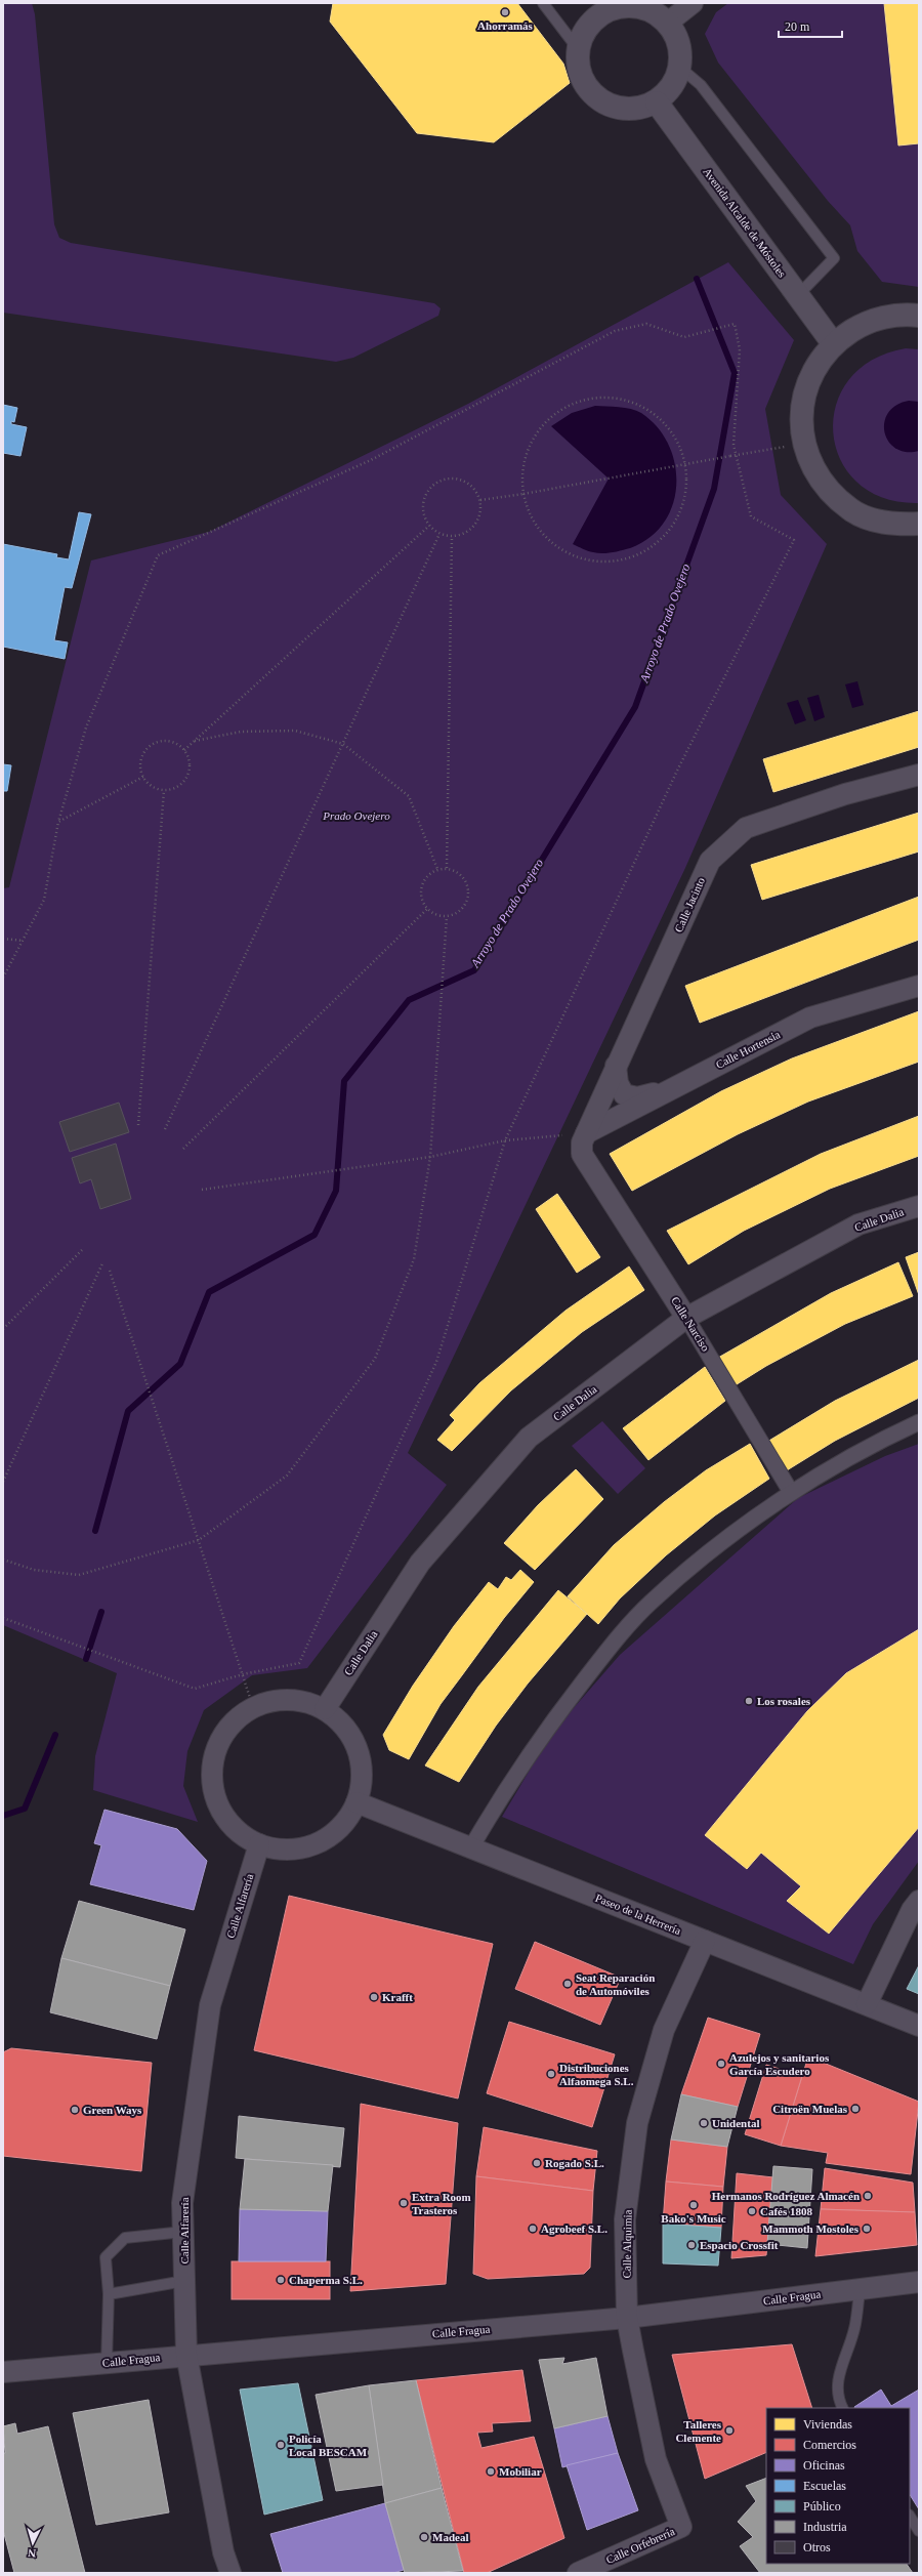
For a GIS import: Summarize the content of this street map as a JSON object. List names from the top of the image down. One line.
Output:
{"streets":{"street":["Avenida Alcalde de Móstoles","Calle Jacinto","Calle Hortensia","Calle Dalia","Calle Narciso","Calle Alfarería","Paseo de la Herrería","Calle Alquimia","Calle Fragua","Calle Orfebrería"]},"crossings":[["Calle Jacinto","Calle Hortensia"],["Calle Jacinto","Calle Narciso"],["Calle Dalia","Calle Narciso"],["Calle Alfarería","Calle Fragua"],["Paseo de la Herrería","Calle Alquimia"],["Calle Alquimia","Calle Fragua"],["Calle Alquimia","Calle Orfebrería"]],"water":["Arroyo de Prado Ovejero"],"parks":["Prado Ovejero"],"places":["Ahorramás","Los rosales","Seat Reparación de Automóviles","Krafft","Azulejos y sanitarios García Escudero","Distribuciones Alfaomega S.L.","Citroën Muelas","Green Ways","Unidental","Rogado S.L.","Hermanos Rodríguez Almacén","Extra Room Trasteros","Bako's Music","Cafés 1808","Agrobeef S.L.","Mammoth Mostoles","Espacio Crossfit","Chaperma S.L.","Talleres Clemente","Policía Local BESCAM","Mobiliar","Madeal"],"legend":["Viviendas","Comercios","Oficinas","Escuelas","Público","Industria","Otros"],"scale_bar":"20 m","north":"bottom"}
